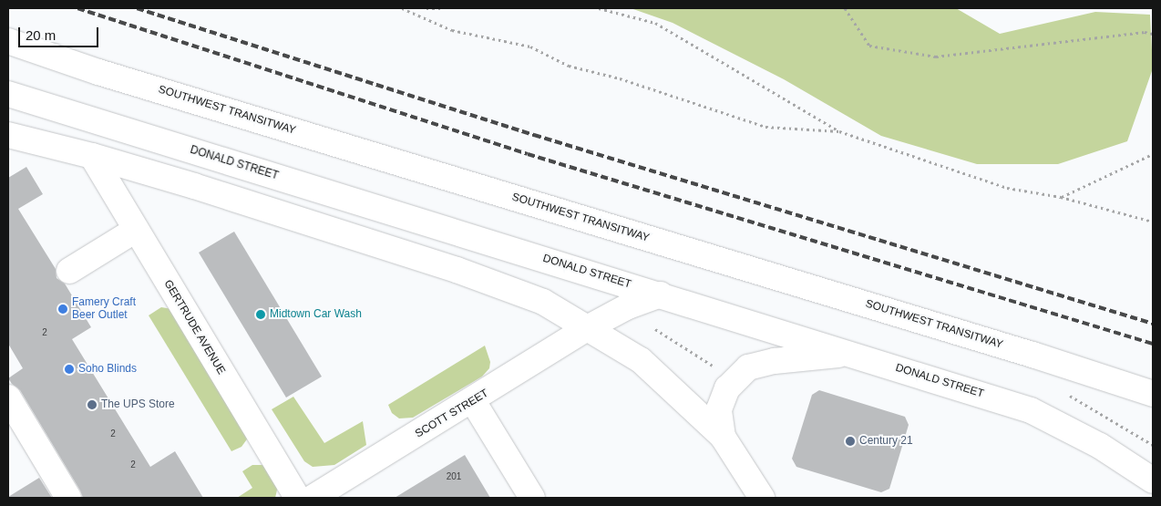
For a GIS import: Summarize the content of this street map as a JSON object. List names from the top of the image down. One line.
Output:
{"streets":{"main road":["SOUTHWEST TRANSITWAY","DONALD STREET","GERTRUDE AVENUE","SCOTT STREET"]},"crossings":[["DONALD STREET","SCOTT STREET"]],"places":["Famery Craft Beer Outlet","Midtown Car Wash","Soho Blinds","The UPS Store","Century 21"],"house_numbers":["2","2","2","201"],"scale_bar":"20 m"}
